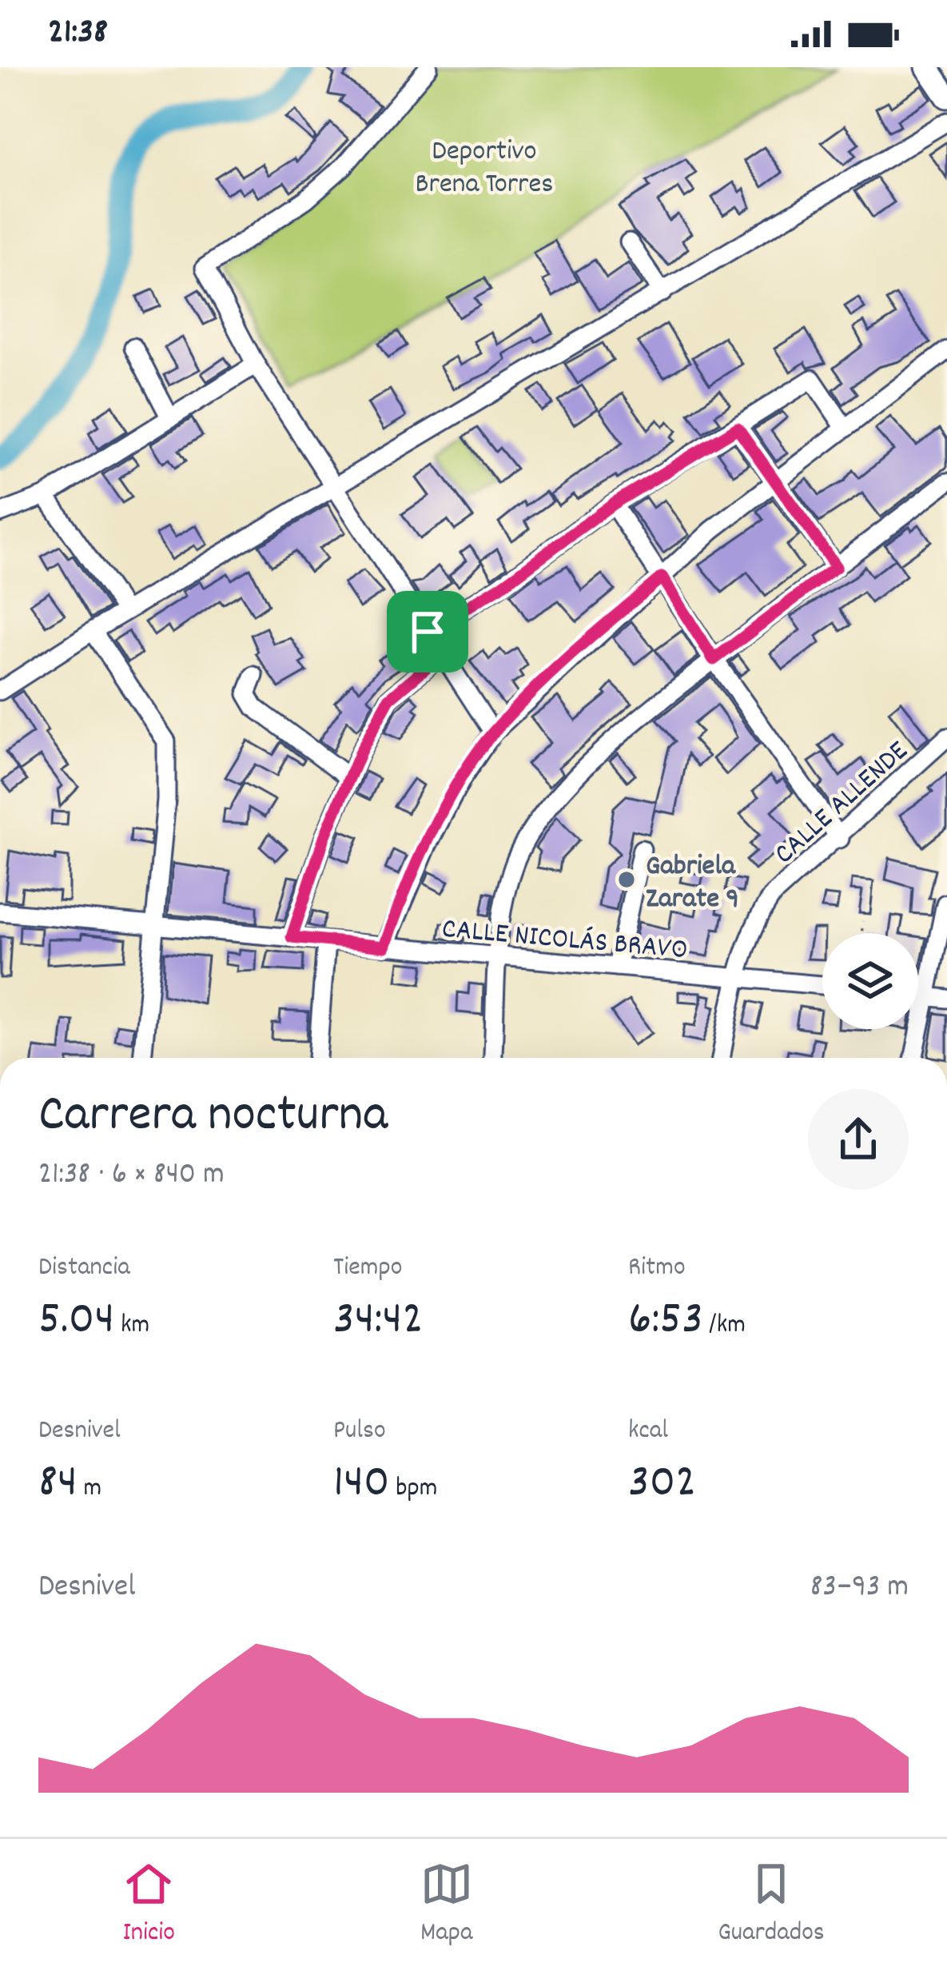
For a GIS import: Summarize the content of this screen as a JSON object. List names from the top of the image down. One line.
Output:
{"streets":{"street":["CALLE ALLENDE","CALLE NICOLÁS BRAVO"]},"crossings":[["CALLE ALLENDE","CALLE NICOLÁS BRAVO"]],"parks":["Deportivo Brena Torres"],"places":["Gabriela Zarate 9"],"page":{"status":"21:38","heading":["Carrera nocturna","21:38 · 6 × 840 m"],"stats":[["Distancia","5.04 km"],["Tiempo","34:42"],["Ritmo","6:53 /km"],["Desnivel","84 m"],["Pulso","140 bpm"],["kcal","302"]],"chart":["Desnivel","83–93 m"],"tabs":["Inicio","Mapa","Guardados"]}}
